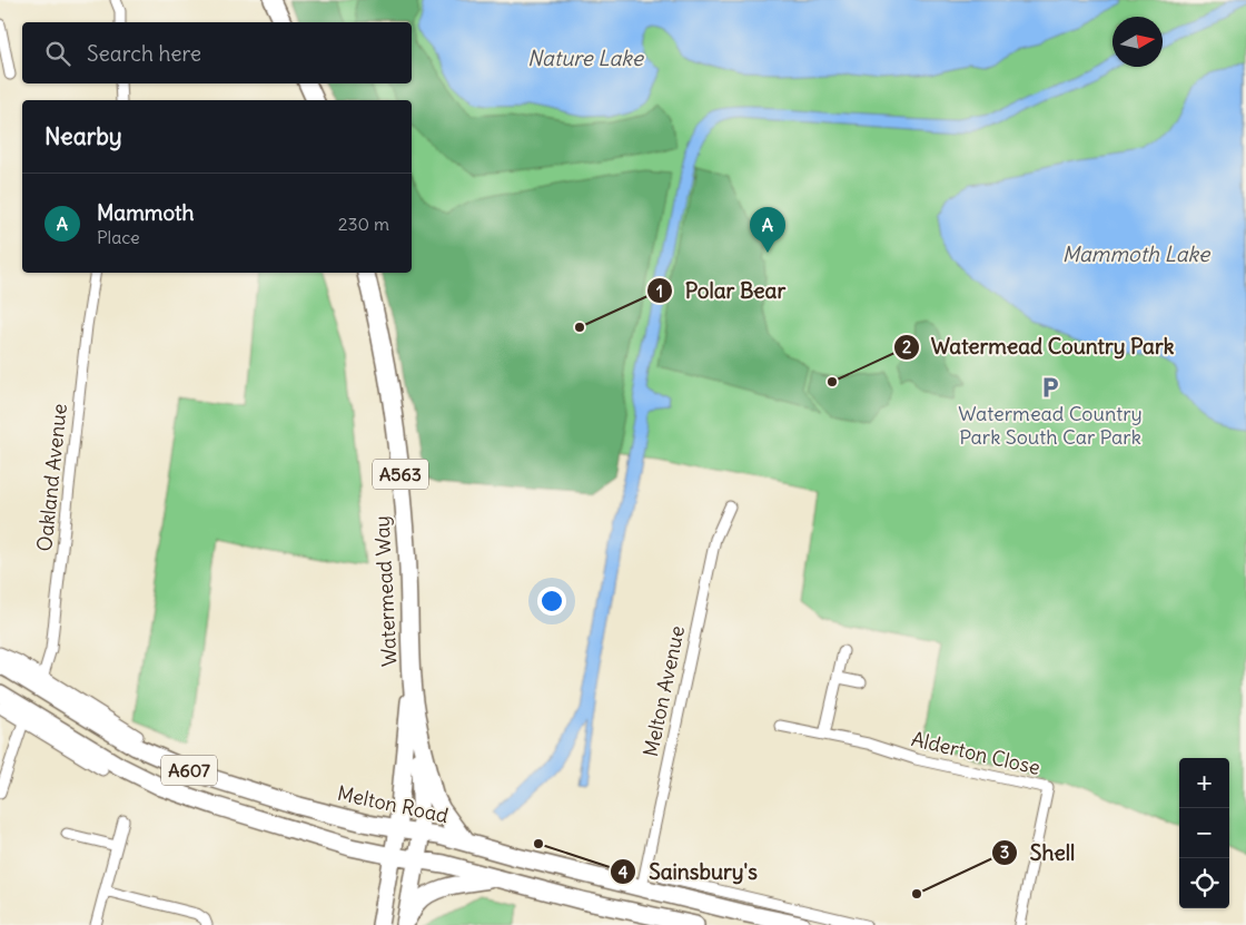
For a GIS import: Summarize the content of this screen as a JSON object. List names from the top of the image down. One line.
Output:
{"streets":{"main road":["A563","Watermead Way","A607","Melton Road"],"street":["Oakland Avenue","Melton Avenue","Alderton Close"]},"crossings":[["Oakland Avenue","Melton Road"],["Watermead Way","A607"],["Watermead Way","Melton Road"],["Melton Avenue","Melton Road"]],"water":["Nature Lake","Mammoth Lake"],"places":{"other":["Polar Bear","Watermead Country Park","Sainsbury's","Shell"],"parking":["Watermead Country Park South Car Park"]},"north":"right","page":{"search":"Search here","heading":"Nearby","list":[{"mark":"A","name":"Mammoth","note":"Place","value":"230 m"}],"pins":"A","map_buttons":["+","−"]}}
